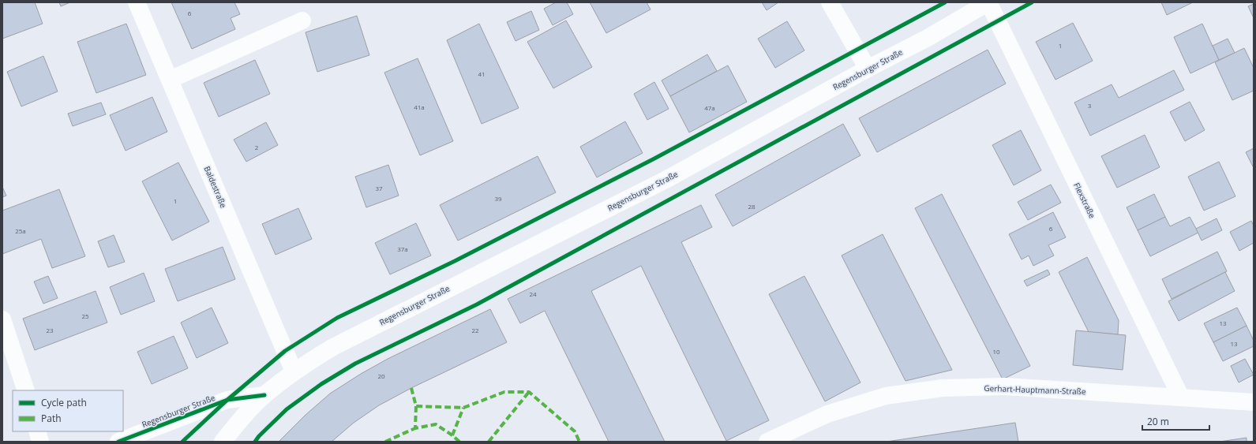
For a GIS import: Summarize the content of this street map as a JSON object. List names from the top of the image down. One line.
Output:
{"streets":{"street":["Regensburger Straße","Baldestraße","Flexstraße","Gerhart-Hauptmann-Straße"]},"crossings":[["Regensburger Straße","Baldestraße"],["Regensburger Straße","Flexstraße"],["Flexstraße","Gerhart-Hauptmann-Straße"]],"house_numbers":["6","1","41","3","41a","47a","2","37","39","1","28","6","25a","37a","24","25","13","23","22","13","10","20"],"legend":["Cycle path","Path"],"scale_bar":"20 m"}
